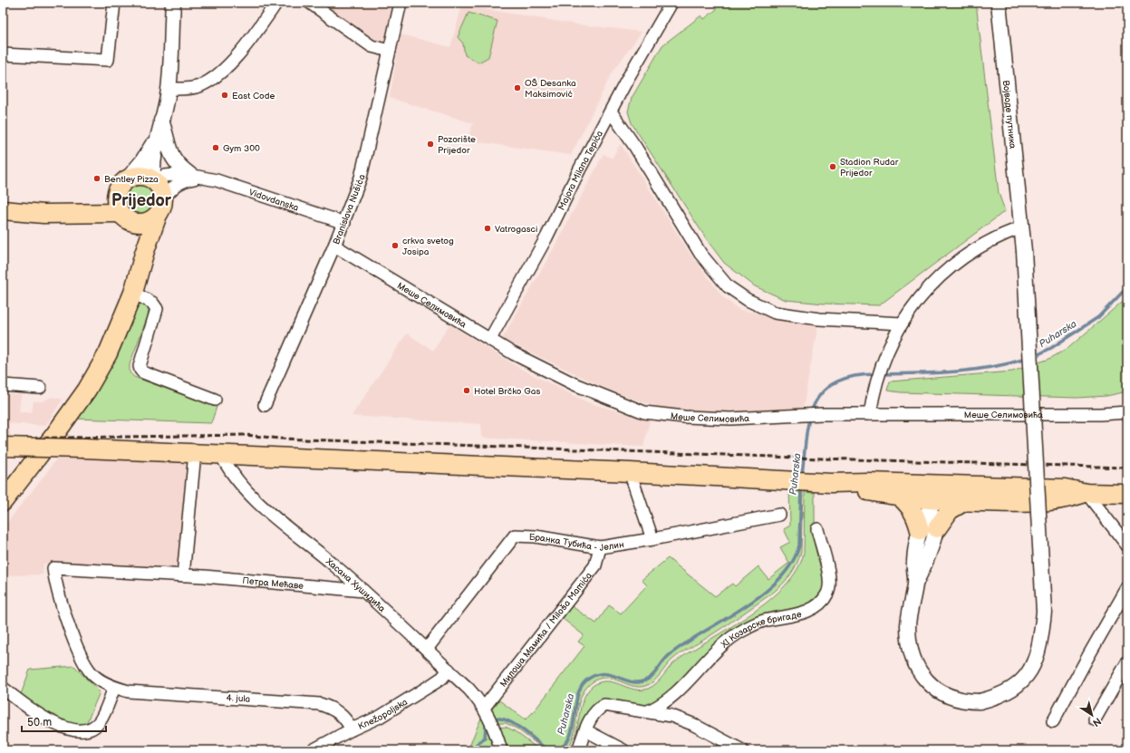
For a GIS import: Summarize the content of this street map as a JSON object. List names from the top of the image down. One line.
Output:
{"streets":{"street":["Војводе путника","Majora Milana Tepića","Vidovdanska","Branislava Nušića","Меше Селимовића","Бранка Тубића - Јелин","Петра Мећаве","Хасана Хушидића","Милоша Мамића / Miloša Mamića","XI Козарске бригаде","4. jula","Knežopoljska"]},"crossings":[["Majora Milana Tepića","Меше Селимовића"],["Vidovdanska","Branislava Nušića"],["Branislava Nušića","Меше Селимовића"],["Бранка Тубића - Јелин","Хасана Хушидића"],["Бранка Тубића - Јелин","Милоша Мамића / Miloša Mamića"],["Петра Мећаве","Хасана Хушидића"],["Петра Мећаве","4. jula"],["Хасана Хушидића","Милоша Мамића / Miloša Mamića"],["Хасана Хушидића","Knežopoljska"],["4. jula","Knežopoljska"]],"districts":["Prijedor"],"water":["Puharska"],"places":["OŠ Desanka Maksimović","East Code","Pozorište Prijedor","Gym 300","Stadion Rudar Prijedor","Bentley Pizza","Vatrogasci","crkva svetog Josipa","Hotel Brčko Gas"],"scale_bar":"50 m","north":"bottom right"}
